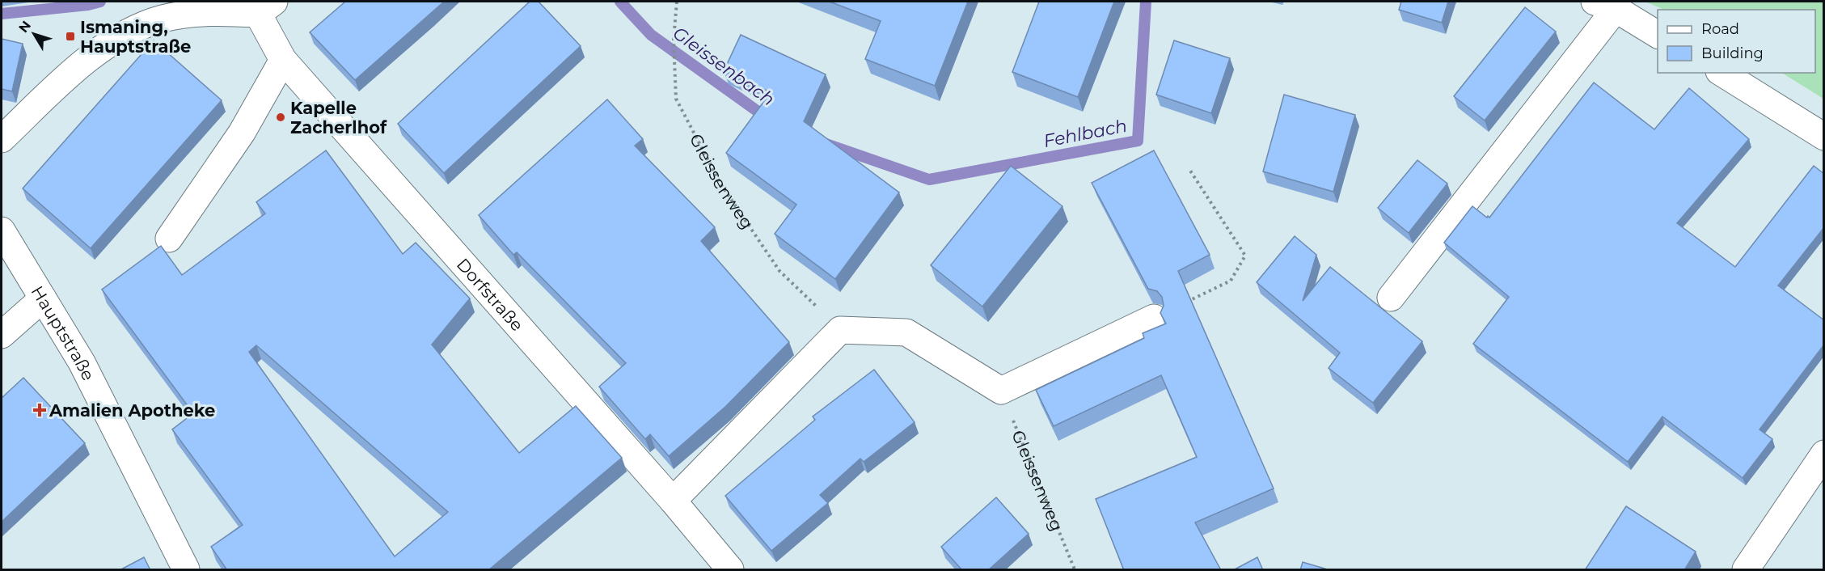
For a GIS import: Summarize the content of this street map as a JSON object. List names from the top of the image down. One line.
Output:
{"streets":{"street":["Dorfstraße","Hauptstraße"],"path":["Gleissenweg"]},"water":["Gleissenbach","Fehlbach"],"places":{"transit":["Ismaning, Hauptstraße"],"other":["Kapelle Zacherlhof"],"health":["Amalien Apotheke"]},"legend":["Road","Building"],"north":"top left"}
